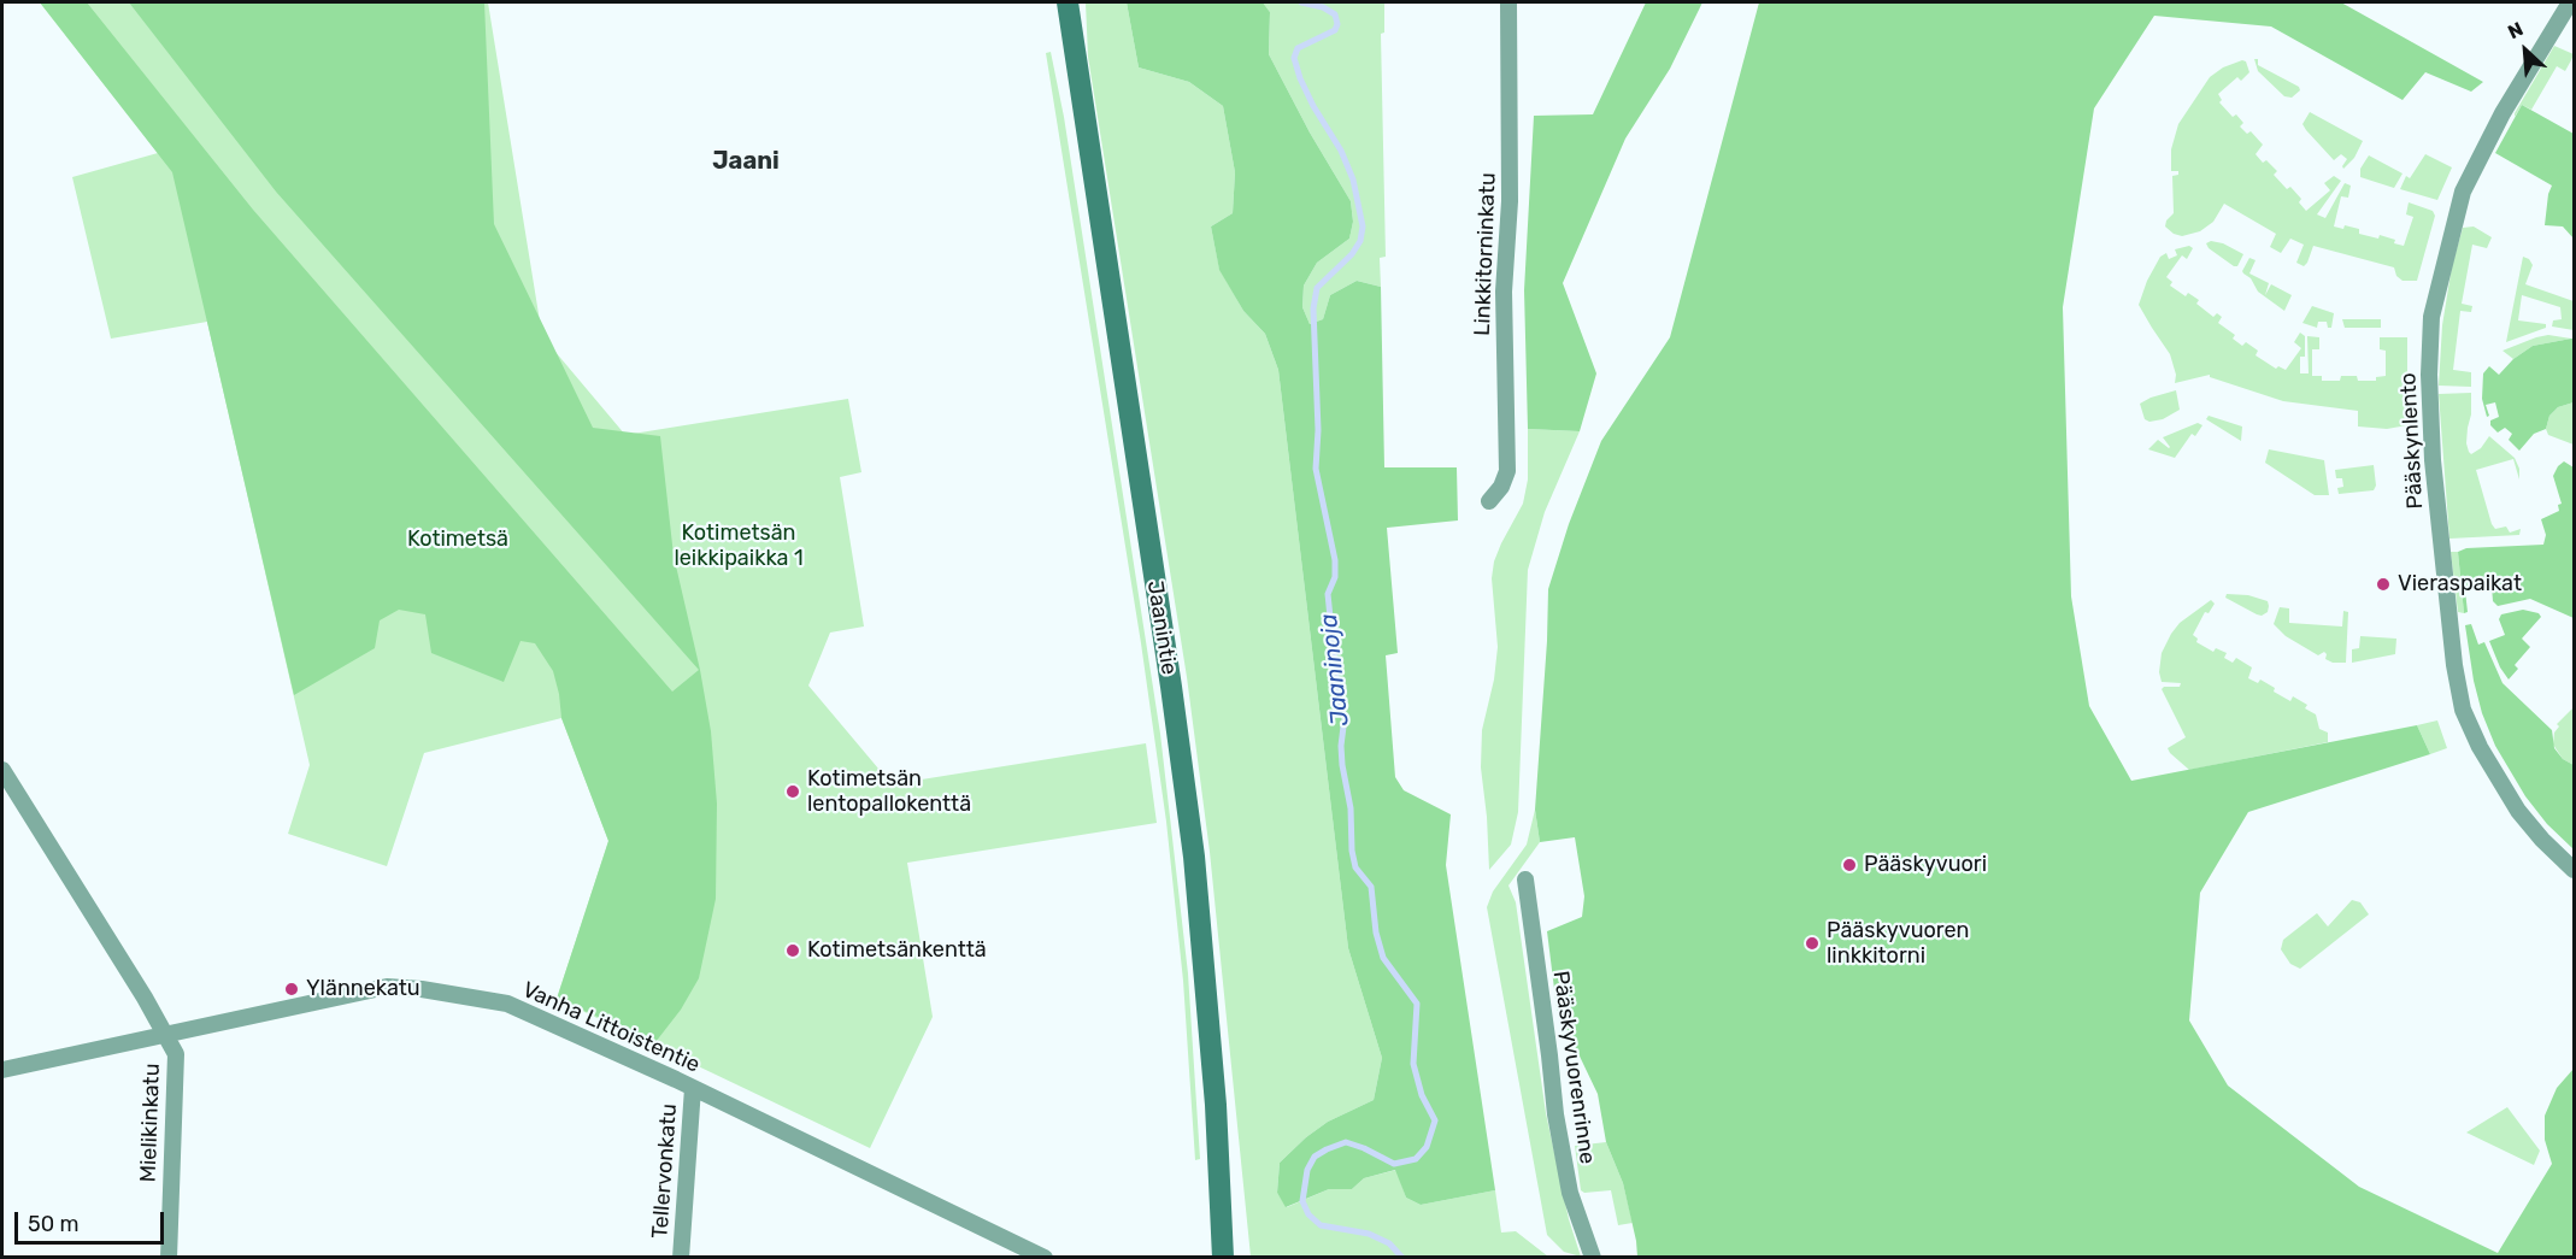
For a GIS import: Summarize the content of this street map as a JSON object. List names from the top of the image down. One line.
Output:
{"streets":{"main road":["Jaanintie"],"street":["Linkkitorninkatu","Pääskynlento","Vanha Littoistentie","Pääskyvuorenrinne","Mielikinkatu","Tellervonkatu"]},"crossings":[["Vanha Littoistentie","Mielikinkatu"],["Vanha Littoistentie","Tellervonkatu"]],"districts":["Jaani"],"water":["Jaaninoja"],"parks":["Kotimetsän leikkipaikka 1","Kotimetsä"],"places":["Vieraspaikat","Kotimetsän lentopallokenttä","Pääskyvuori","Pääskyvuoren linkkitorni","Kotimetsänkenttä","Ylännekatu"],"scale_bar":"50 m","north":"top left"}
